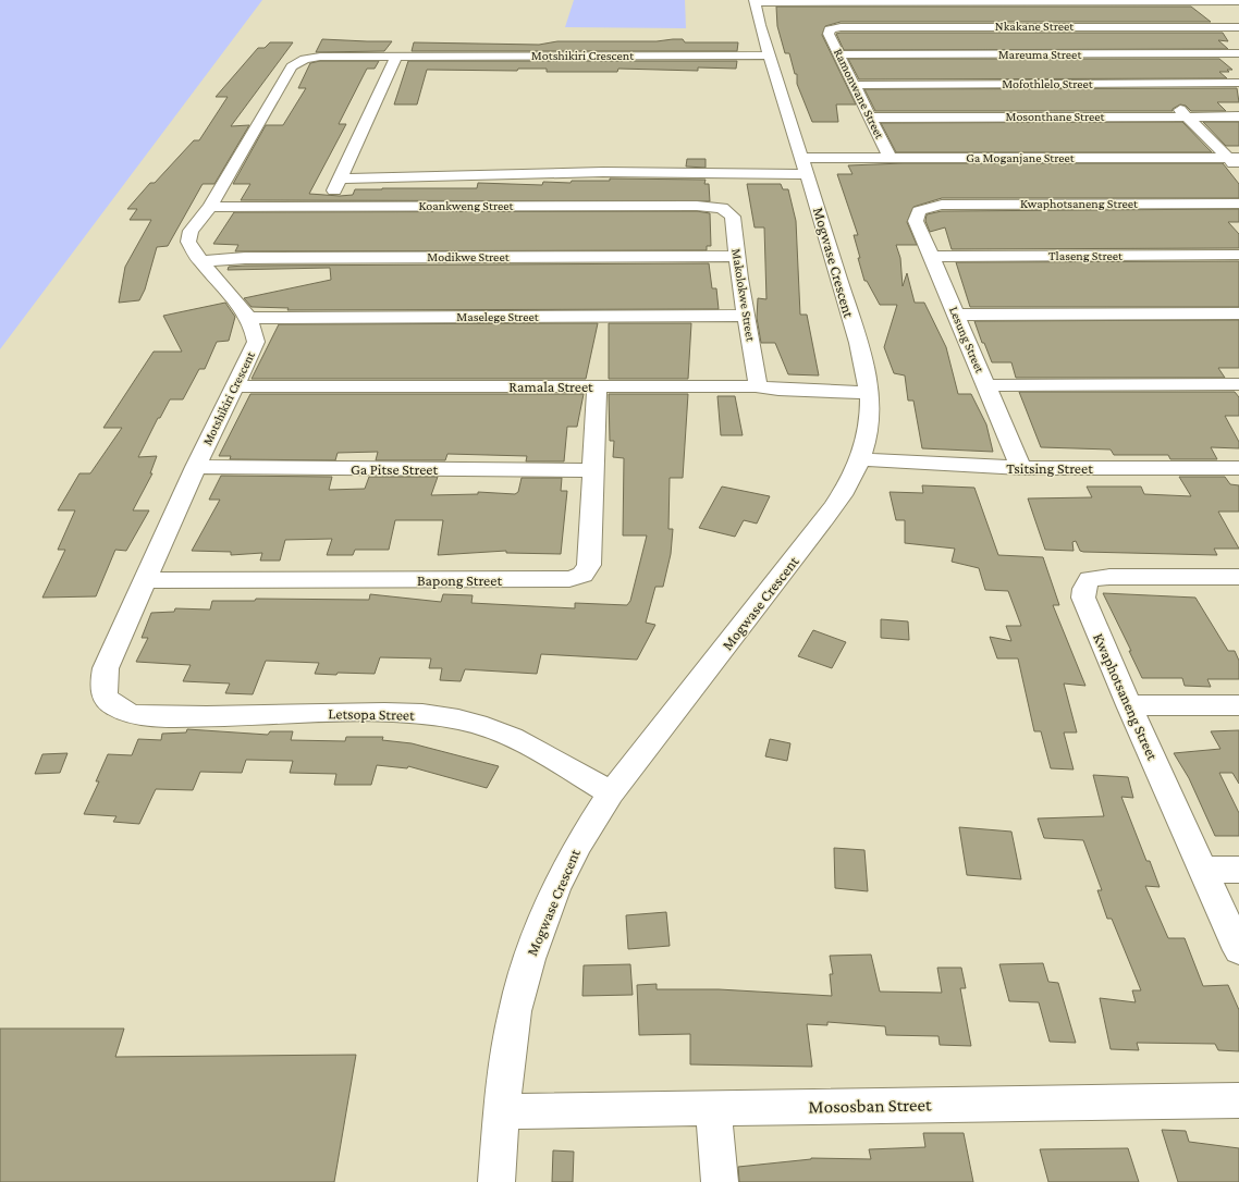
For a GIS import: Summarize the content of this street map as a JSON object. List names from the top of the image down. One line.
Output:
{"streets":{"street":["Nkakane Street","Mareuma Street","Motshikiri Crescent","Mofothlelo Street","Ramonwane Street","Mosonthane Street","Ga Moganjane Street","Kwaphotsaneng Street","Koankweng Street","Tlaseng Street","Modikwe Street","Mogwase Crescent","Makolokwe Street","Maselege Street","Lesung Street","Ramala Street","Tsitsing Street","Ga Pitse Street","Bapong Street","Letsopa Street","Mososban Street"]},"crossings":[["Nkakane Street","Ramonwane Street"],["Mareuma Street","Ramonwane Street"],["Motshikiri Crescent","Koankweng Street"],["Motshikiri Crescent","Modikwe Street"],["Motshikiri Crescent","Mogwase Crescent"],["Motshikiri Crescent","Maselege Street"],["Motshikiri Crescent","Ramala Street"],["Motshikiri Crescent","Ga Pitse Street"],["Motshikiri Crescent","Bapong Street"],["Motshikiri Crescent","Letsopa Street"],["Mofothlelo Street","Ramonwane Street"],["Ramonwane Street","Mosonthane Street"],["Ramonwane Street","Ga Moganjane Street"],["Ga Moganjane Street","Mogwase Crescent"],["Kwaphotsaneng Street","Lesung Street"],["Koankweng Street","Makolokwe Street"],["Tlaseng Street","Lesung Street"],["Modikwe Street","Makolokwe Street"],["Mogwase Crescent","Ramala Street"],["Mogwase Crescent","Tsitsing Street"],["Mogwase Crescent","Letsopa Street"],["Mogwase Crescent","Mososban Street"],["Makolokwe Street","Maselege Street"],["Makolokwe Street","Ramala Street"],["Lesung Street","Tsitsing Street"],["Ramala Street","Bapong Street"],["Ga Pitse Street","Bapong Street"]]}
